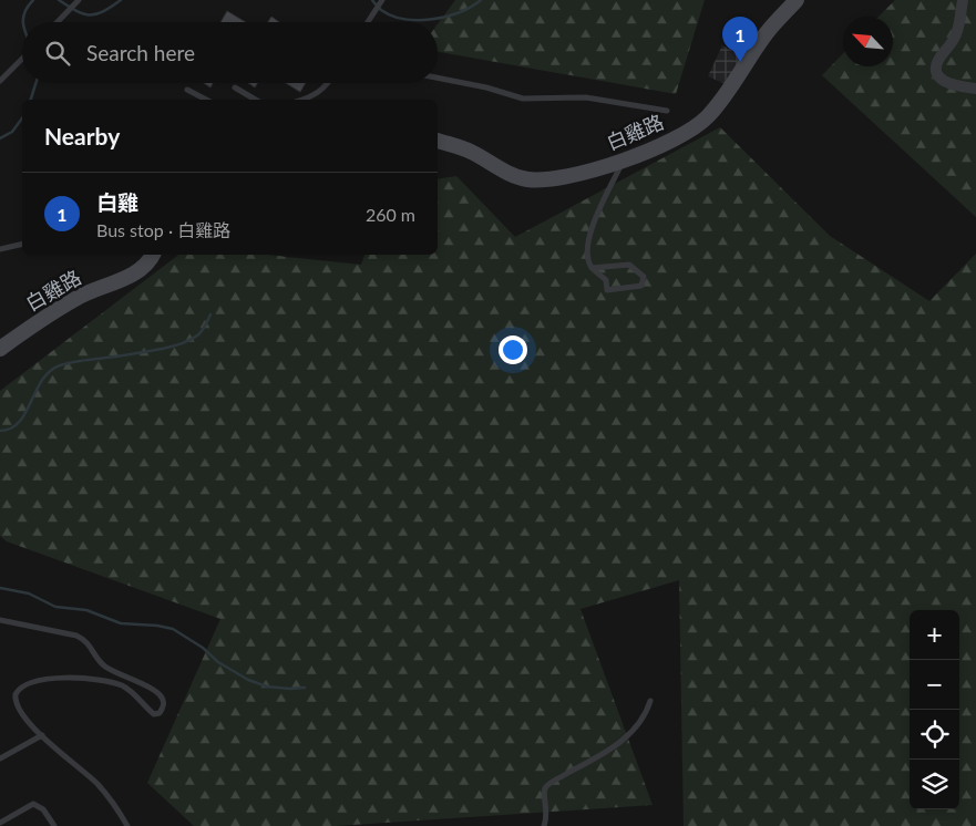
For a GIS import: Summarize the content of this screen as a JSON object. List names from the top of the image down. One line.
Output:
{"streets":{"street":["白雞路"]},"north":"top left","page":{"pins":"1","search":"Search here","heading":"Nearby","list":[{"mark":"1","name":"白雞","note":"Bus stop · 白雞路","value":"260 m"}],"map_buttons":["+","−"]}}
